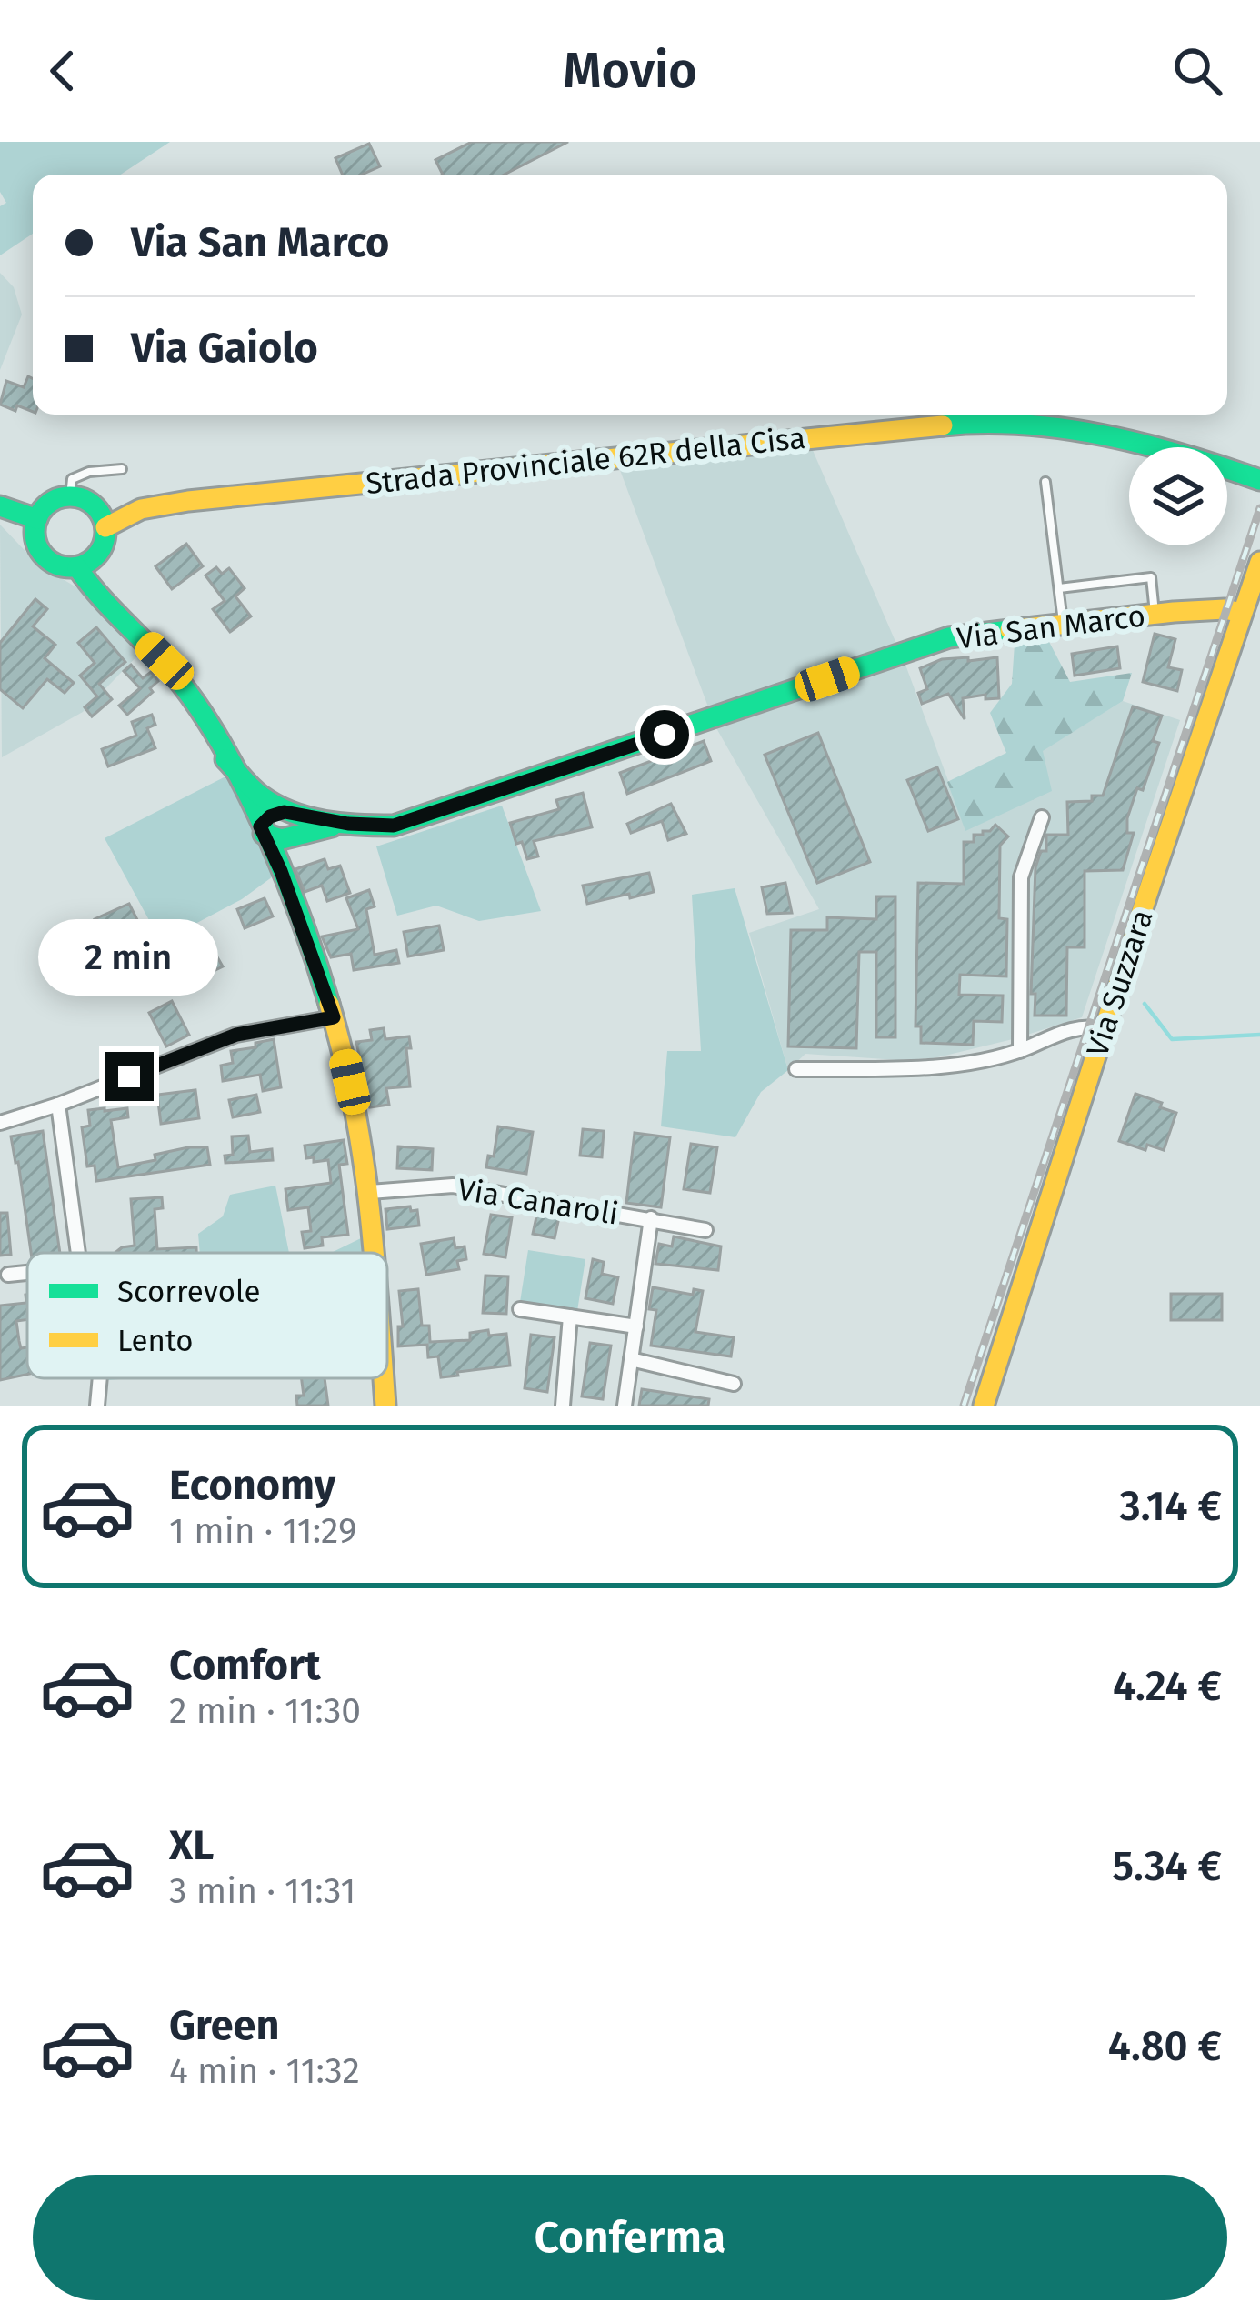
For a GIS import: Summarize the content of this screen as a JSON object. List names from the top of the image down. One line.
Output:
{"streets":{"main road":["Strada Provinciale 62R della Cisa","Via San Marco","Via Suzzara"],"street":["Via Canaroli"]},"crossings":[["Via San Marco","Via Suzzara"]],"legend":["Scorrevole","Lento"],"page":{"header":"Movio","banner":["Via San Marco","Via Gaiolo"],"bubble":"2 min","list":[{"name":"Economy","note":"1 min · 11:29","value":"3.14 €"},{"name":"Comfort","note":"2 min · 11:30","value":"4.24 €"},{"name":"XL","note":"3 min · 11:31","value":"5.34 €"},{"name":"Green","note":"4 min · 11:32","value":"4.80 €"}],"buttons":"Conferma"}}
